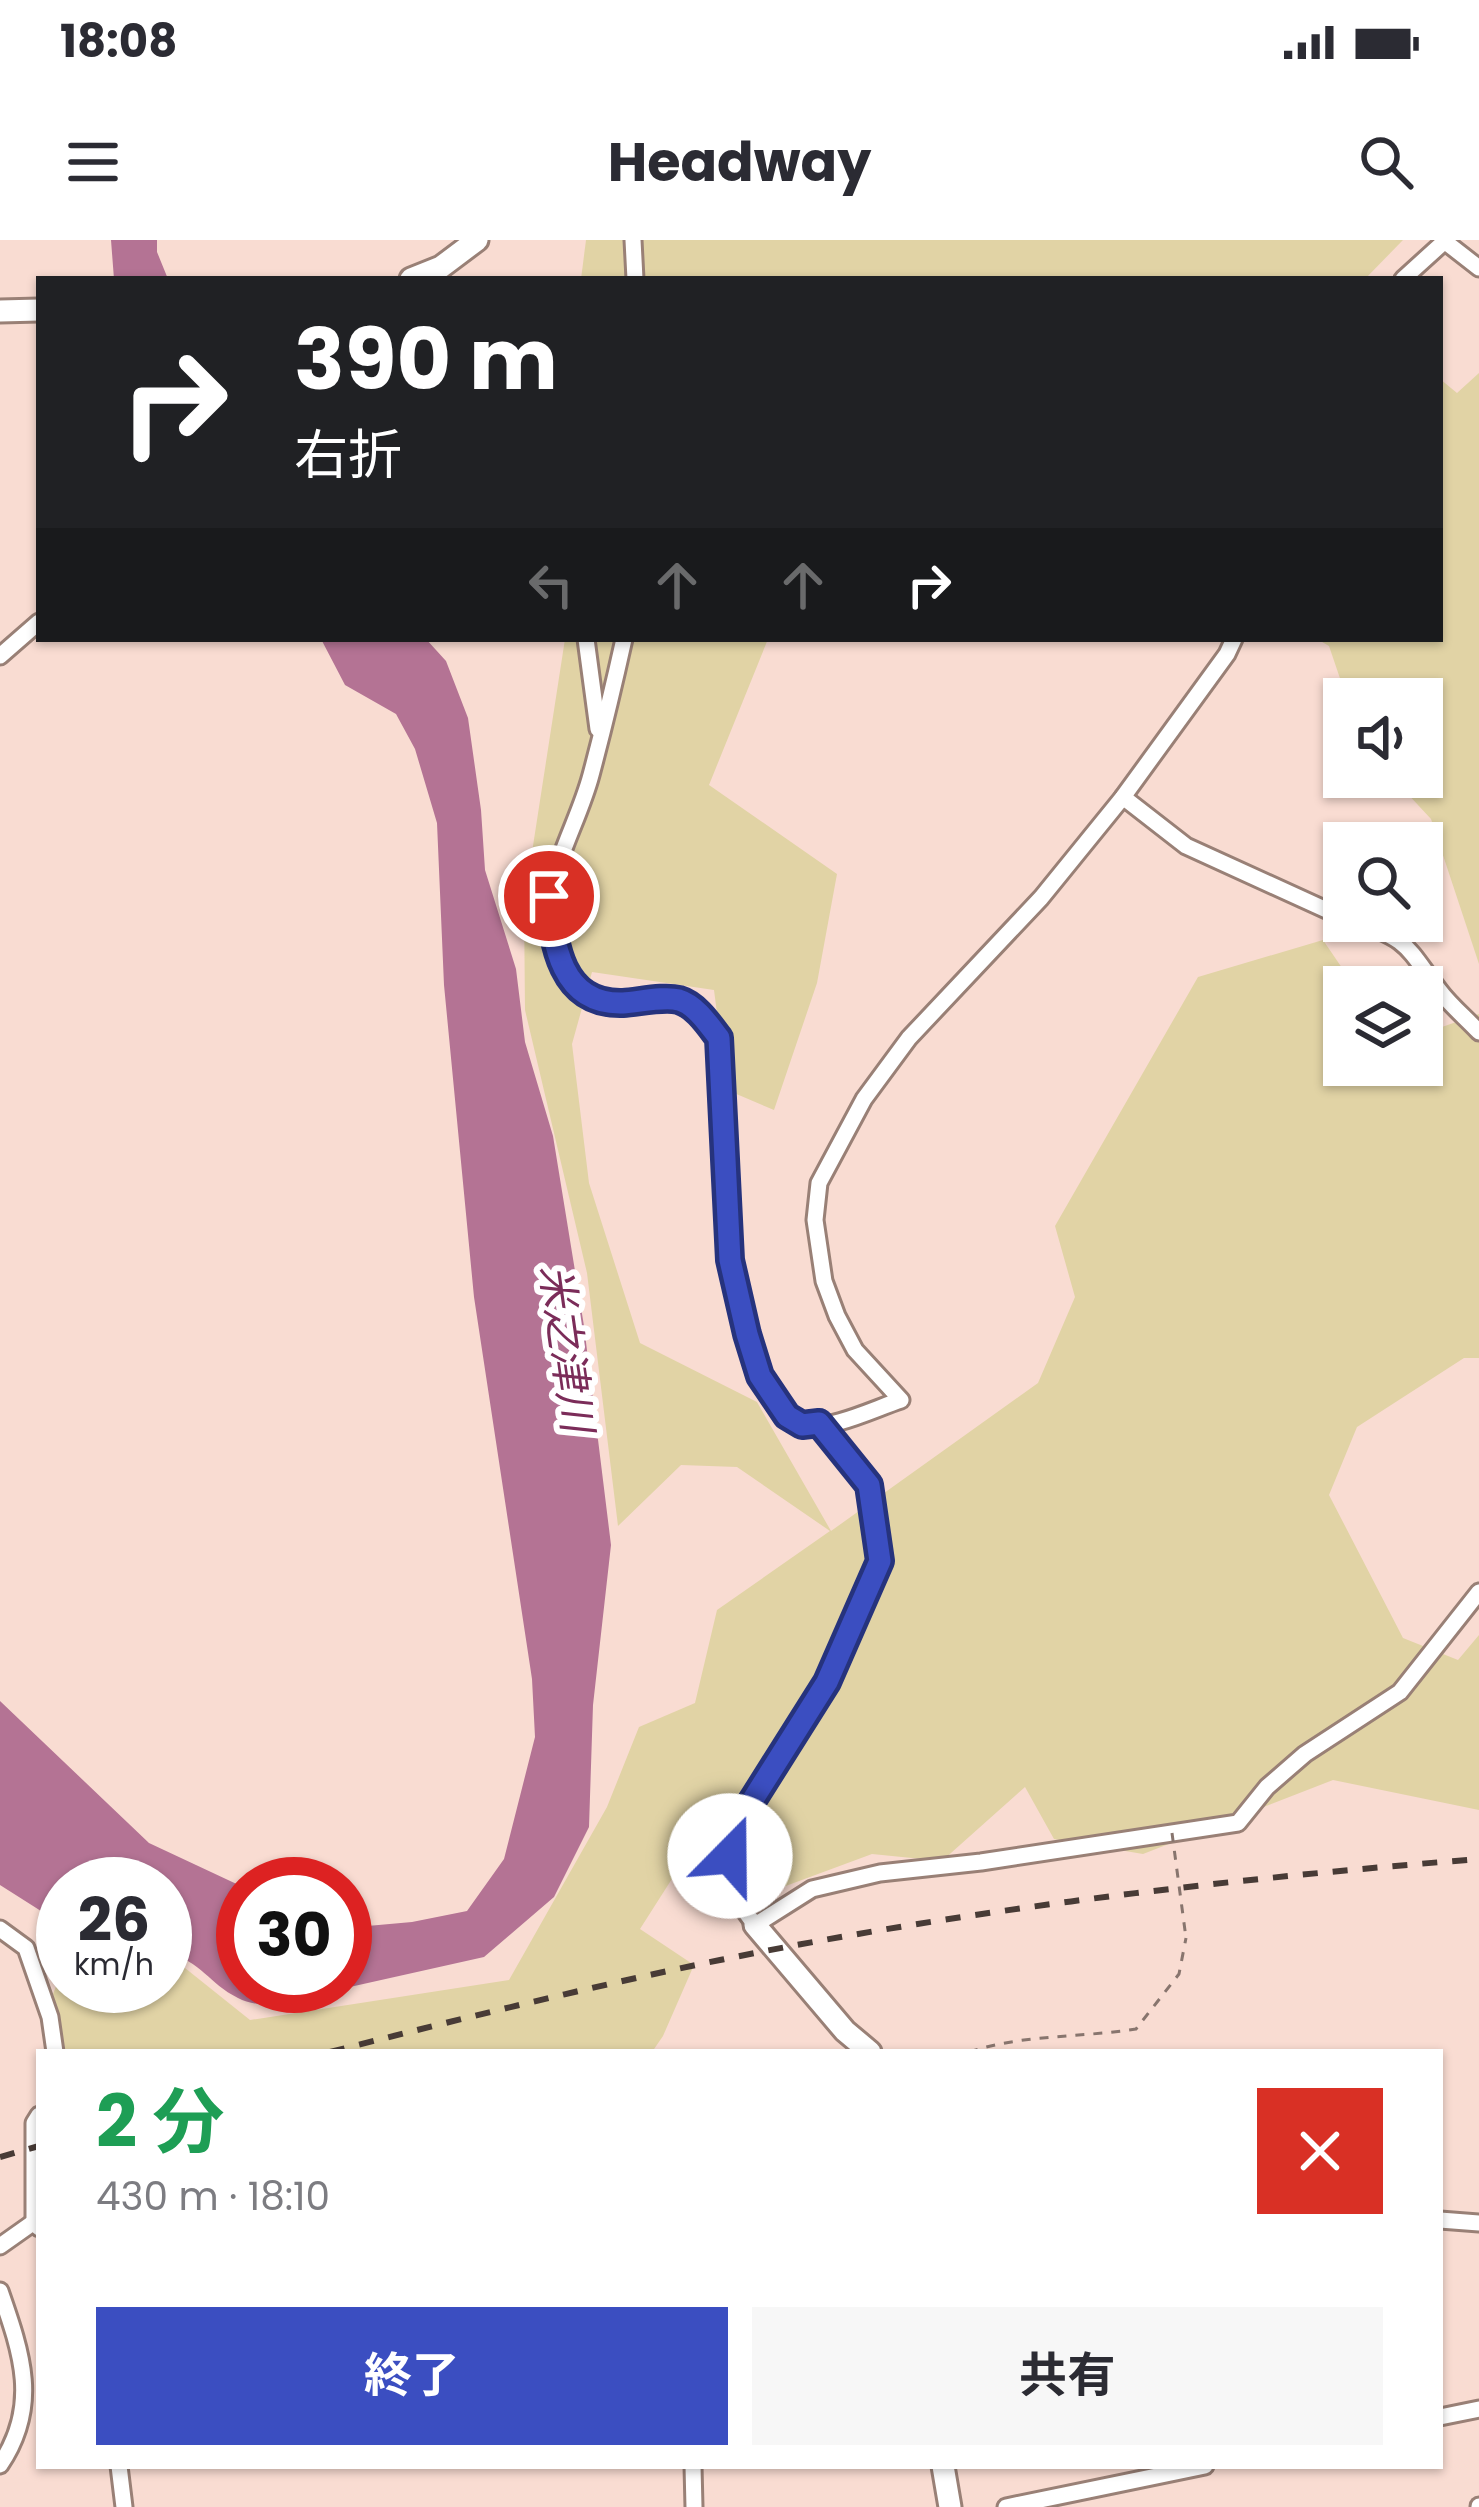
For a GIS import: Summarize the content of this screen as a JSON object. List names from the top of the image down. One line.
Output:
{"water":["米之津川"],"page":{"status":"18:08","header":"Headway","turn":["390 m","右折"],"speed":"26 km/h","limit":"30","heading":["2 分","430 m · 18:10"],"buttons":["終了","共有"]}}
